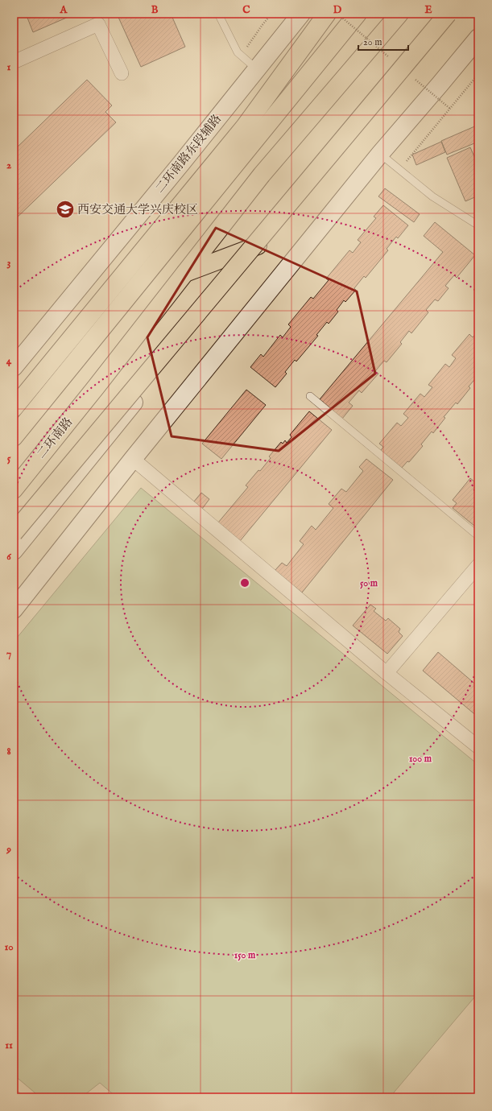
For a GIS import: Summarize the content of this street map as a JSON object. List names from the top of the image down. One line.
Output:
{"streets":{"highway":["二环南路"],"main road":["二环南路东段辅路"]},"places":{"school or university":["西安交通大学兴庆校区"]},"scale_bar":"20 m","grid":{"columns":["A","B","C","D","E"],"rows":["1","2","3","4","5","6","7","8","9","10","11"]},"rings":["50 m","100 m","150 m"]}
